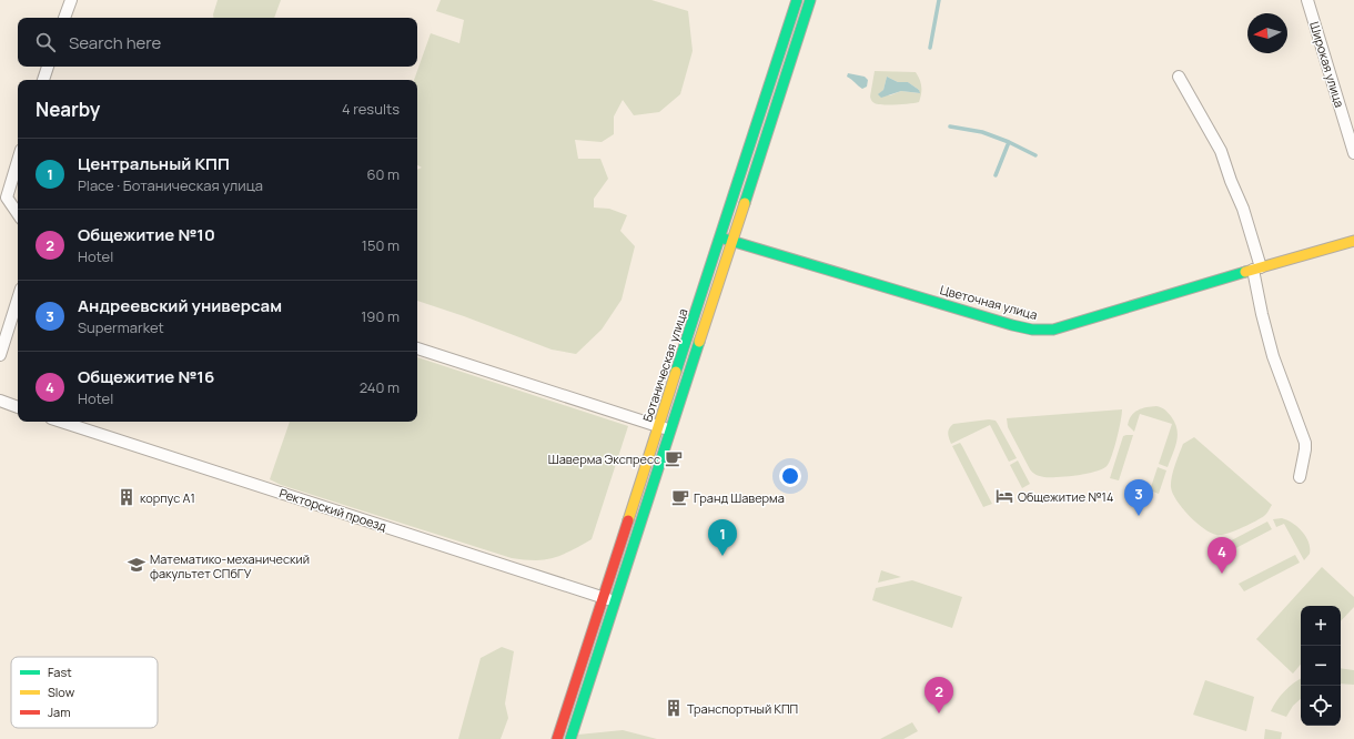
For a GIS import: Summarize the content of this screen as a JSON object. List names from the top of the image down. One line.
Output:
{"streets":{"street":["Широкая улица","Цветочная улица","Ботаническая улица","Ректорский проезд"]},"crossings":[["Цветочная улица","Ботаническая улица"],["Ботаническая улица","Ректорский проезд"]],"places":{"cafe":["Шаверма Экспресс","Гранд Шаверма"],"hotel":["Общежитие №14"],"building":["корпус А1","Транспортный КПП"],"school or university":["Математико-механический факультет СПбГУ"]},"legend":["Fast","Slow","Jam"],"north":"left","page":{"search":"Search here","heading":["Nearby","4 results"],"list":[{"mark":"1","name":"Центральный КПП","note":"Place · Ботаническая улица","value":"60 m"},{"mark":"2","name":"Общежитие №10","note":"Hotel","value":"150 m"},{"mark":"3","name":"Андреевский универсам","note":"Supermarket","value":"190 m"},{"mark":"4","name":"Общежитие №16","note":"Hotel","value":"240 m"}],"pins":["3","1","4","2"],"map_buttons":["+","−"]}}
